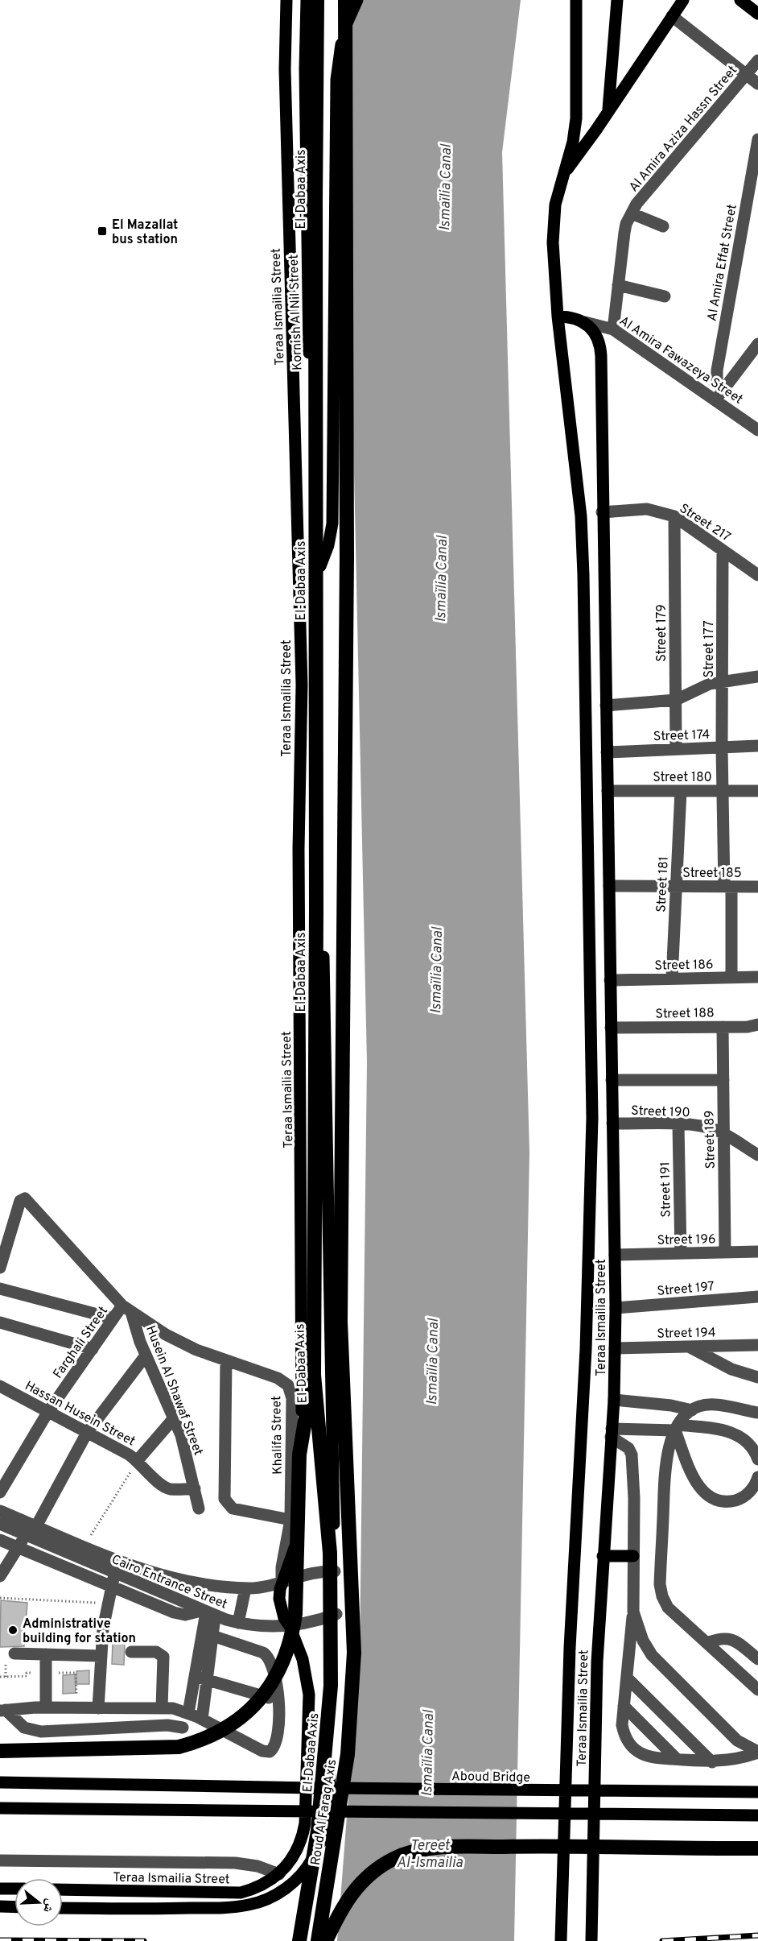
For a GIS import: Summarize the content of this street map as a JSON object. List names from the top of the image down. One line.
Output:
{"streets":{"highway":["El-Dabaa Axis","Roud Al Farag Axis"],"main road":["Teraa Ismailia Street","Kornish Al Nil Street","Aboud Bridge"],"street":["Al Amira Aziza Hassn Street","Al Amira Effat Street","Al Amira Fawazeya Street","Street 217","Street 179","Street 177","Street 174","Street 180","Street 185","Street 181","Street 186","Street 188","Street 190","Street 189","Street 191","Street 196","Street 197","Street 194","Farghali Street","Husein Al Shawaf Street","Hassan Husein Street","Khalifa Street","Cairo Entrance Street"]},"crossings":[["Al Amira Aziza Hassn Street","Al Amira Fawazeya Street"],["Teraa Ismailia Street","Al Amira Fawazeya Street"],["Teraa Ismailia Street","Street 217"],["Teraa Ismailia Street","Street 174"],["Teraa Ismailia Street","Street 180"],["Teraa Ismailia Street","Street 185"],["Teraa Ismailia Street","Street 186"],["Teraa Ismailia Street","Street 188"],["Teraa Ismailia Street","Street 190"],["Teraa Ismailia Street","Street 196"],["Teraa Ismailia Street","Street 197"],["Teraa Ismailia Street","Street 194"],["Teraa Ismailia Street","Khalifa Street"],["Teraa Ismailia Street","Cairo Entrance Street"],["Street 217","Street 179"],["Street 217","Street 177"],["Street 179","Street 174"],["Street 177","Street 174"],["Street 177","Street 180"],["Street 177","Street 185"],["Street 177","Street 186"],["Street 180","Street 181"],["Street 185","Street 181"],["Street 181","Street 186"],["Street 188","Street 189"],["Street 190","Street 189"],["Street 190","Street 191"],["Street 189","Street 196"],["Street 191","Street 196"],["Farghali Street","Husein Al Shawaf Street"],["Farghali Street","Hassan Husein Street"],["Farghali Street","Khalifa Street"],["Husein Al Shawaf Street","Hassan Husein Street"],["Husein Al Shawaf Street","Khalifa Street"],["Khalifa Street","Cairo Entrance Street"]],"water":["Ismaïlia Canal","Tereet Al-Ismailia"],"places":{"transit":["El Mazallat bus station"],"other":["Administrative building for station"]},"north":"right"}
